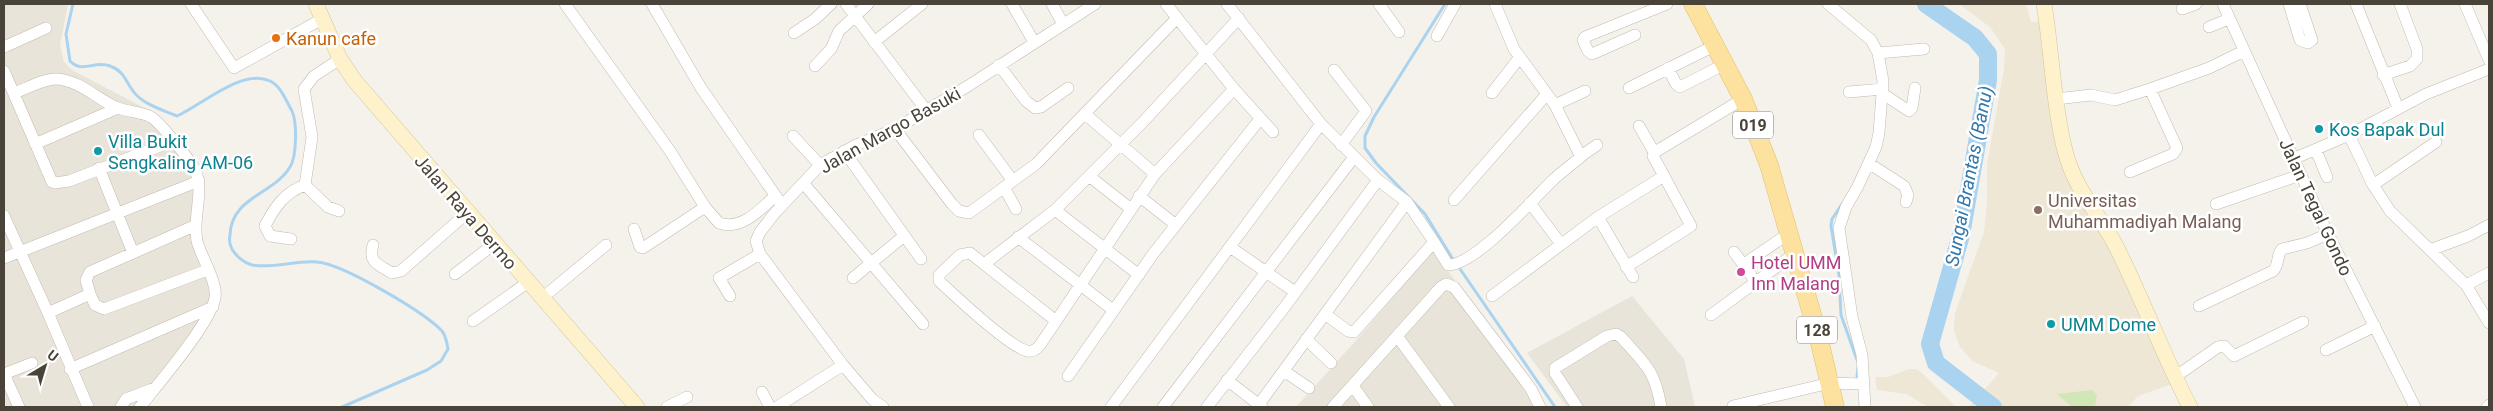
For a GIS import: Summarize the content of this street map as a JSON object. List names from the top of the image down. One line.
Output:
{"streets":{"main road":["019","128"],"street":["Jalan Margo Basuki","Jalan Tegal Gondo","Jalan Raya Dermo"]},"crossings":[["019","128"]],"water":["Sungai Brantas (Banu)"],"places":["Kanun cafe","Kos Bapak Dul","Villa Bukit Sengkaling AM-06","Universitas Muhammadiyah Malang","Hotel UMM Inn Malang","UMM Dome"],"north":"top right"}
